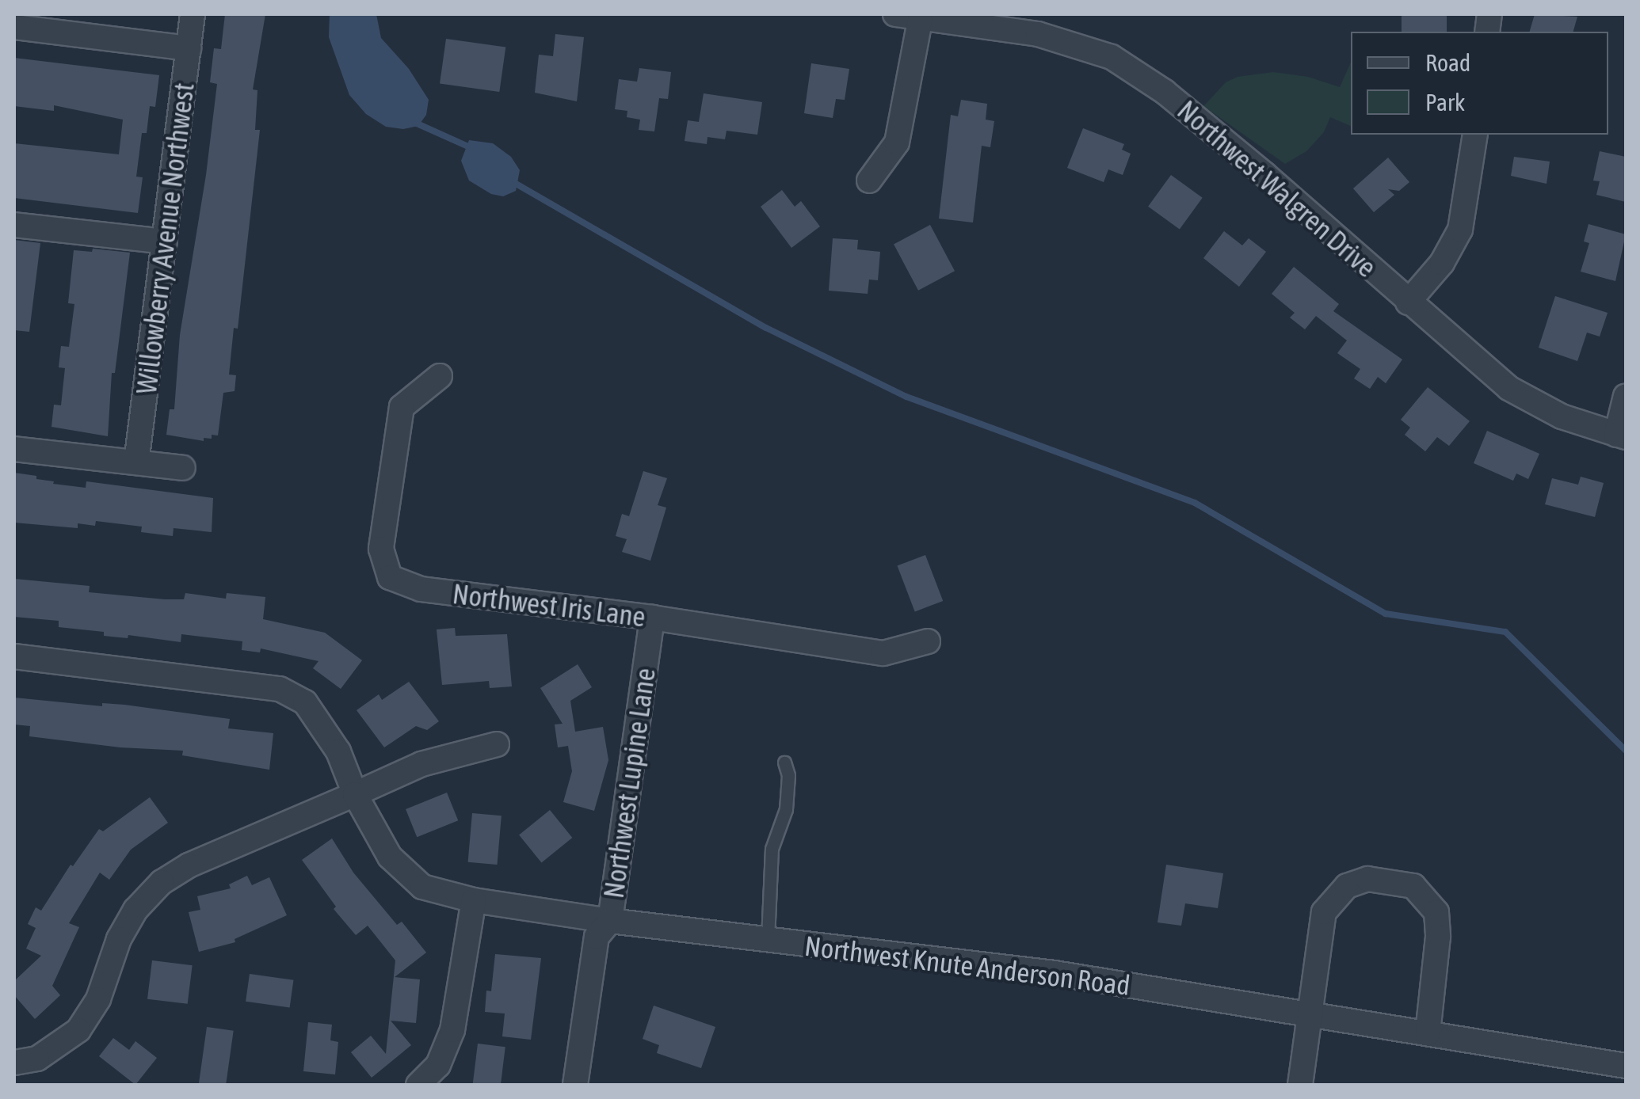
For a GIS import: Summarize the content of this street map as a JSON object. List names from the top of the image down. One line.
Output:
{"streets":{"street":["Northwest Walgren Drive","Willowberry Avenue Northwest","Northwest Iris Lane","Northwest Lupine Lane","Northwest Knute Anderson Road"]},"crossings":[["Northwest Iris Lane","Northwest Lupine Lane"],["Northwest Lupine Lane","Northwest Knute Anderson Road"]],"legend":["Road","Park"]}
